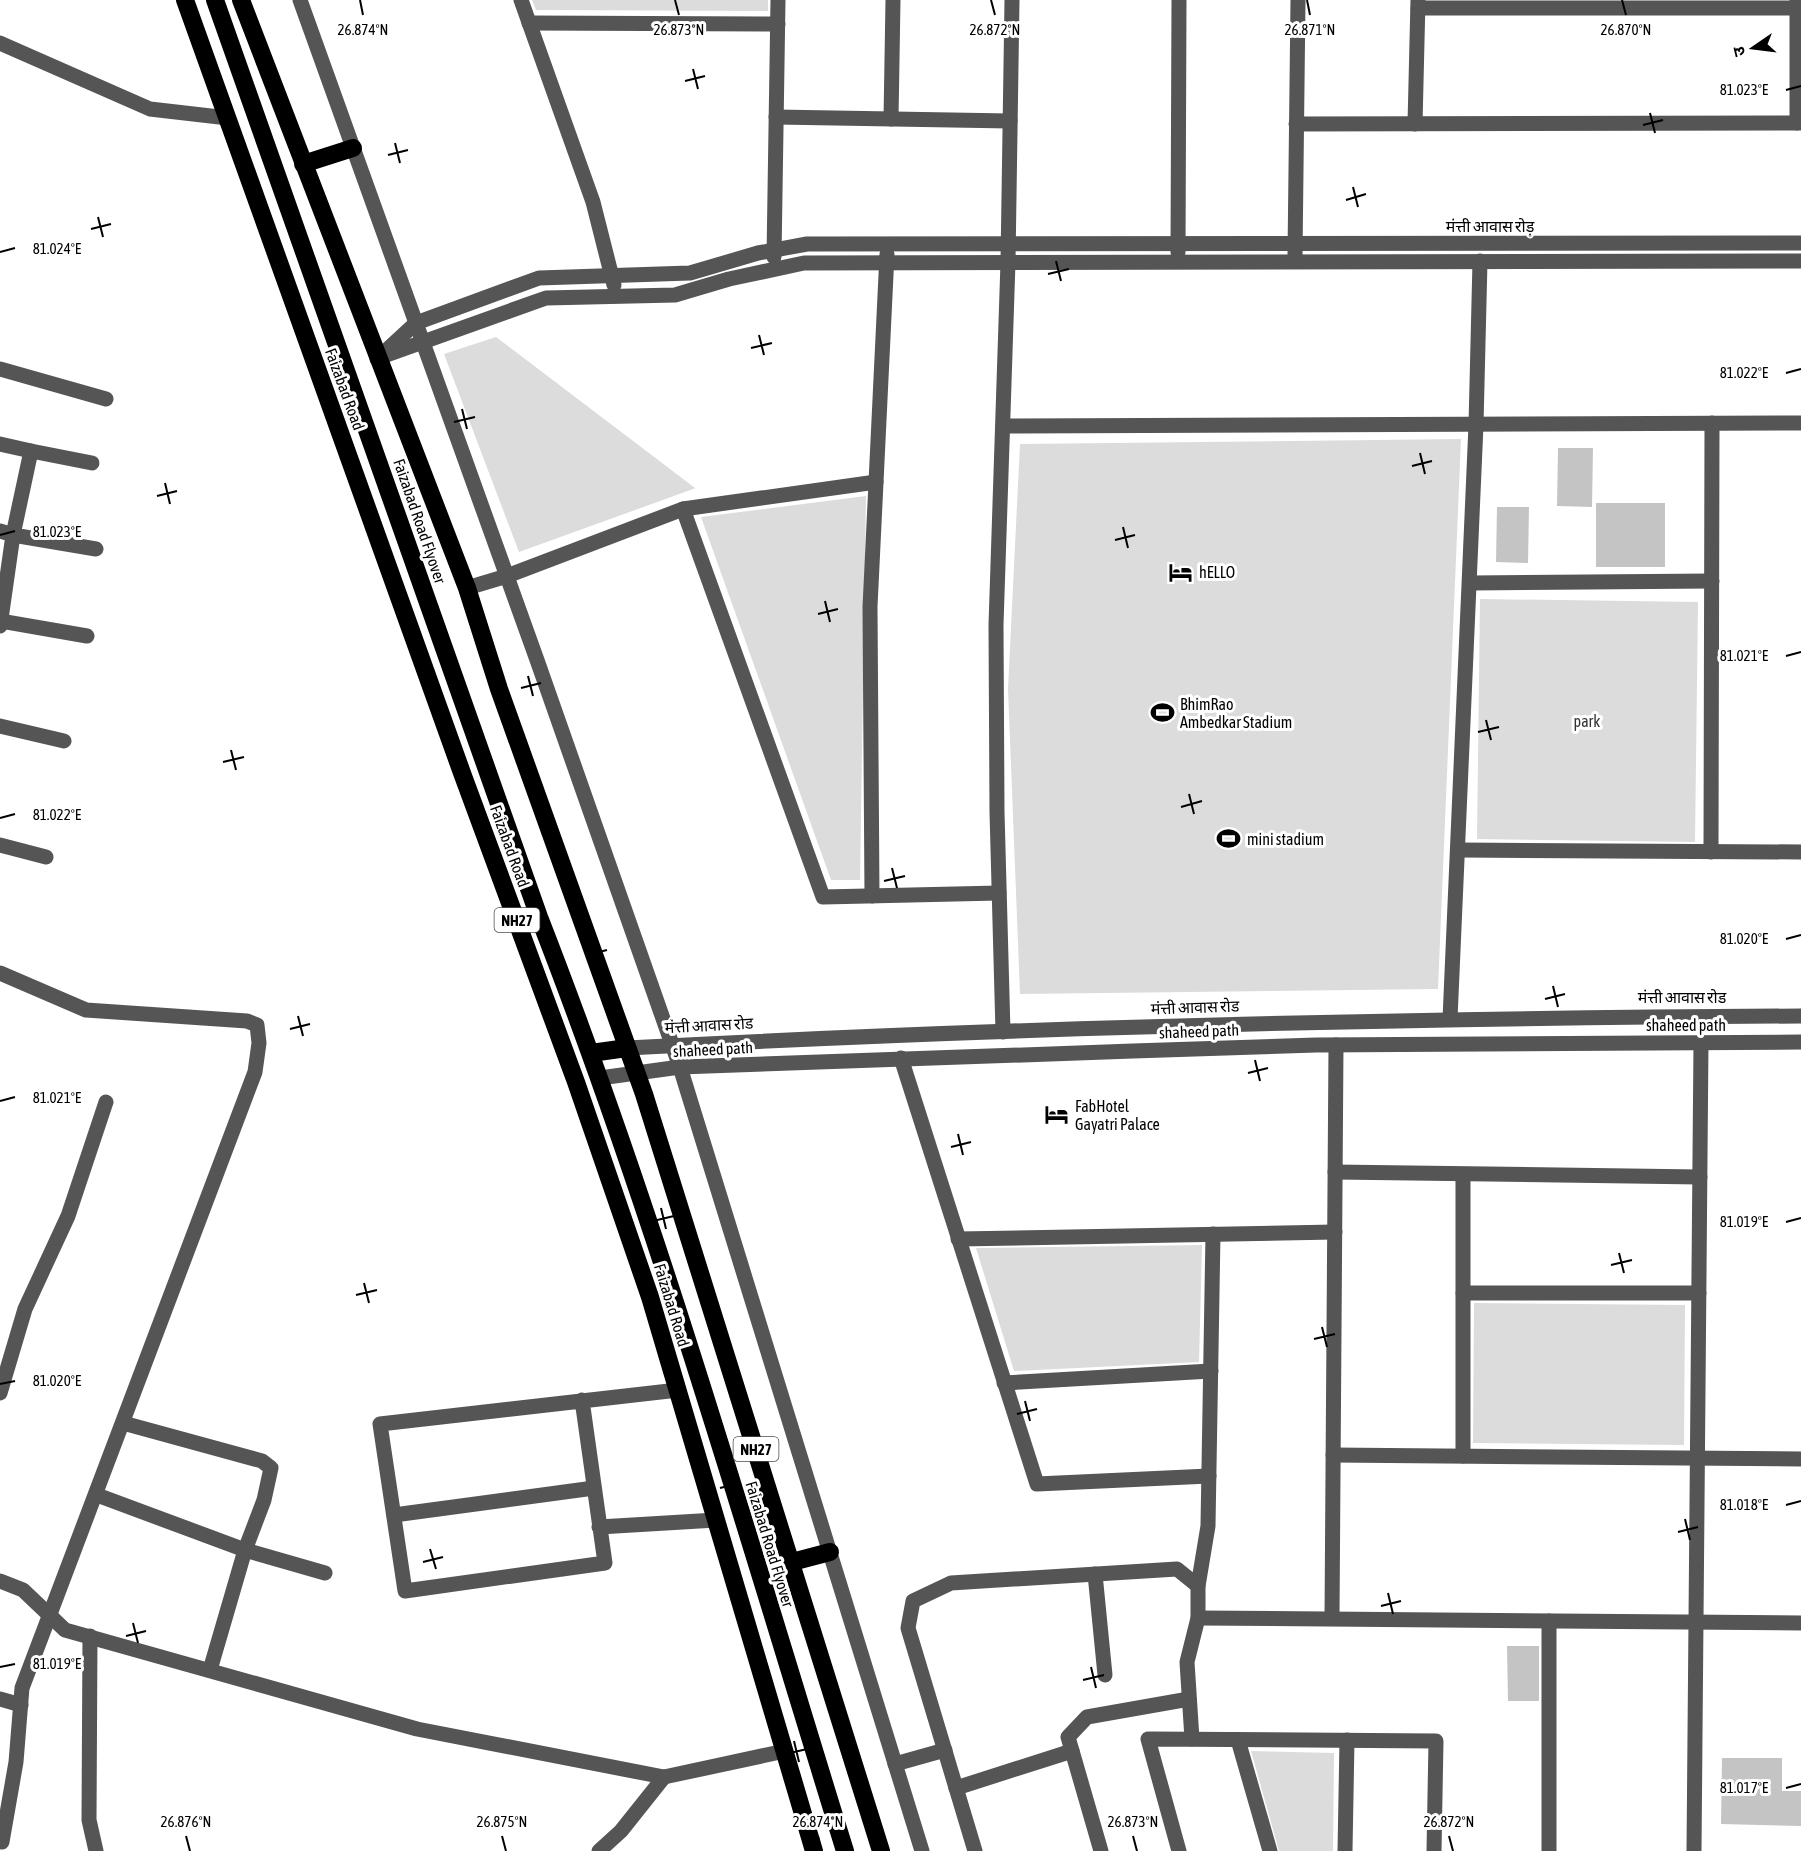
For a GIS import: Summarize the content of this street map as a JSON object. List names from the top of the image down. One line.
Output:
{"streets":{"highway":["Faizabad Road","Faizabad Road Flyover","NH27","मंत्ती आवास रोड"],"street":["मंत्ती आवास रोड़","shaheed path"]},"crossings":[["Faizabad Road Flyover","मंत्ती आवास रोड"],["Faizabad Road Flyover","shaheed path"],["NH27","मंत्ती आवास रोड"],["NH27","shaheed path"]],"parks":["park"],"places":{"hotel":["hELLO","FabHotel Gayatri Palace"],"sports":["BhimRao Ambedkar Stadium","mini stadium"]},"north":"left","coordinates":["26.874°N","26.873°N","26.872°N","26.871°N","26.870°N","81.023°E","81.024°E","81.022°E","81.021°E","81.020°E","81.019°E","81.018°E","81.017°E","26.876°N","26.875°N"]}
